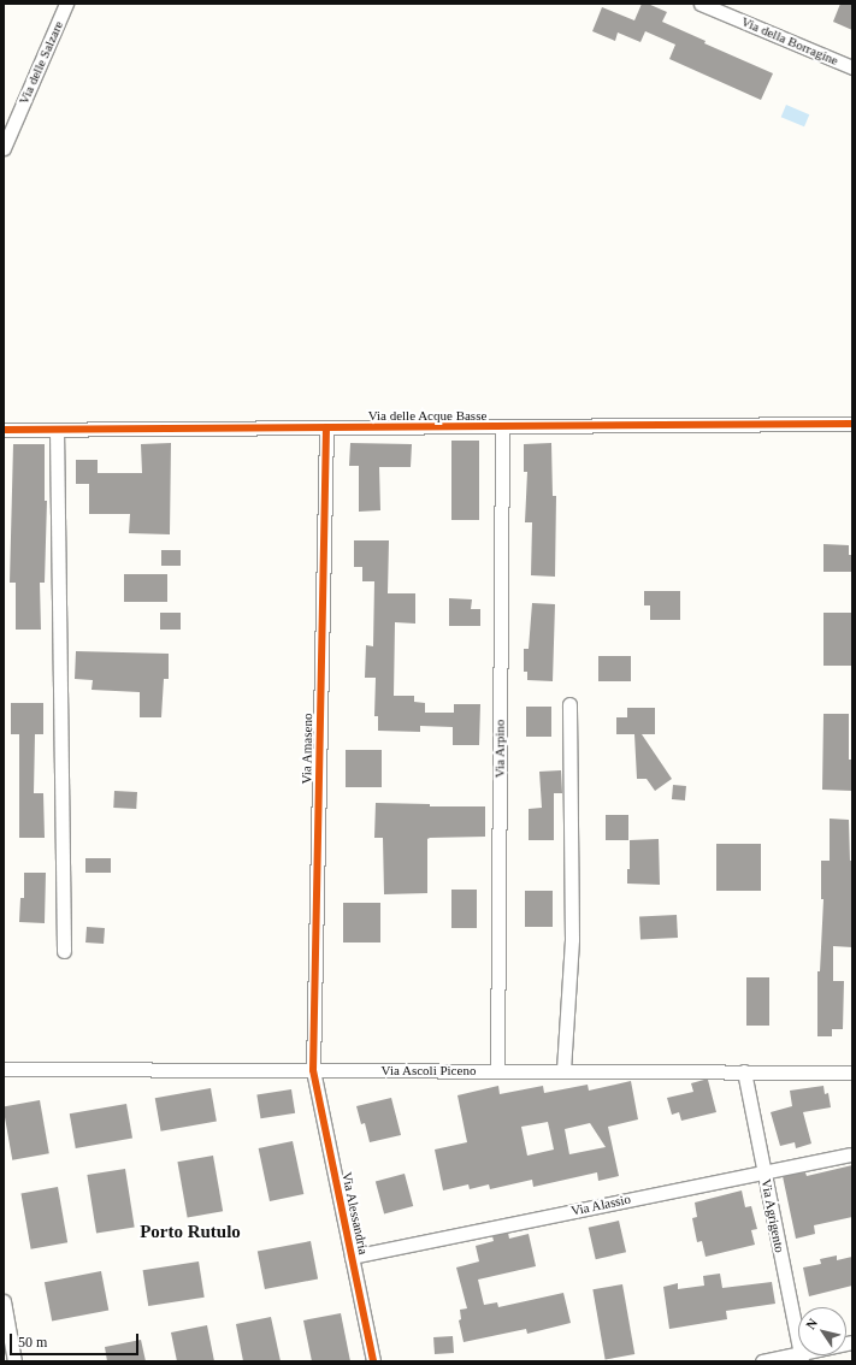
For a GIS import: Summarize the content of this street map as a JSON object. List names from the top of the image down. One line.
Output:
{"streets":{"street":["Via della Borragine","Via delle Salzare","Via delle Acque Basse","Via Amaseno","Via Arpino","Via Ascoli Piceno","Via Alassio","Via Alessandria","Via Agrigento"]},"crossings":[["Via delle Acque Basse","Via Amaseno"],["Via delle Acque Basse","Via Arpino"],["Via Amaseno","Via Ascoli Piceno"],["Via Amaseno","Via Alessandria"],["Via Arpino","Via Ascoli Piceno"],["Via Ascoli Piceno","Via Alessandria"],["Via Ascoli Piceno","Via Agrigento"],["Via Alassio","Via Alessandria"],["Via Alassio","Via Agrigento"]],"districts":["Porto Rutulo"],"scale_bar":"50 m","north":"top left"}
